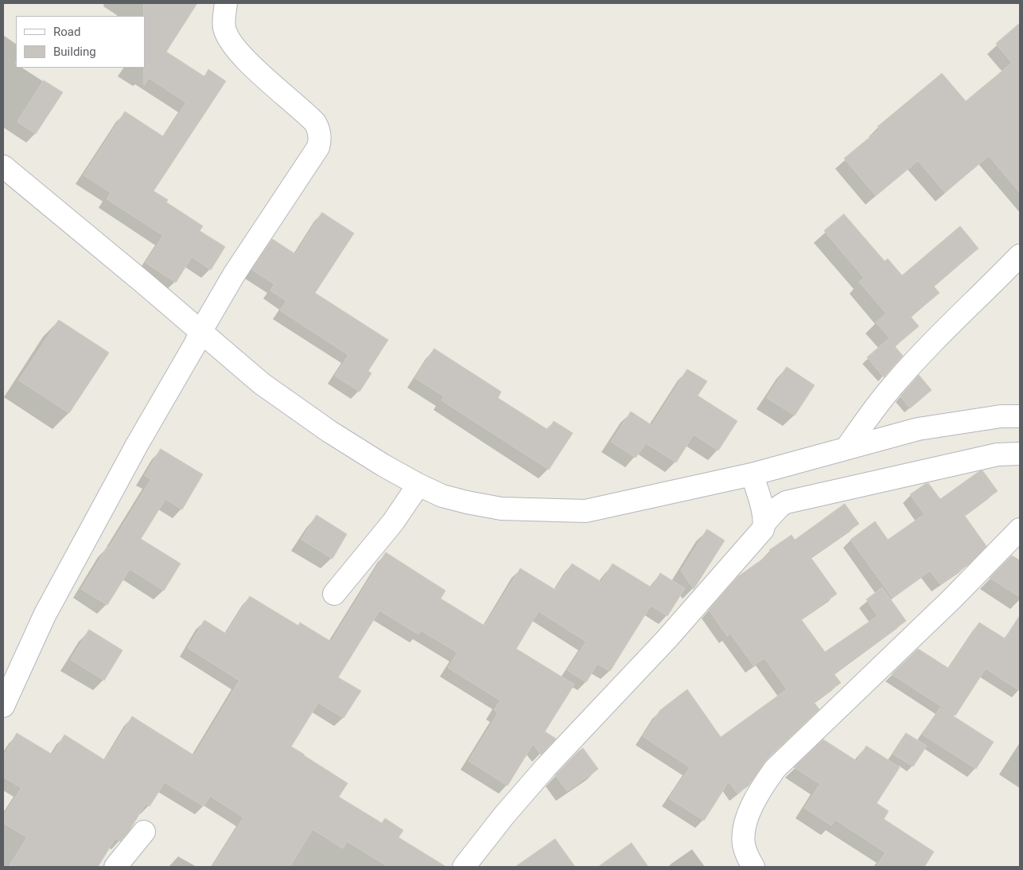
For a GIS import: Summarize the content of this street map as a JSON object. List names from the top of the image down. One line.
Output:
{"legend":["Road","Building"]}
